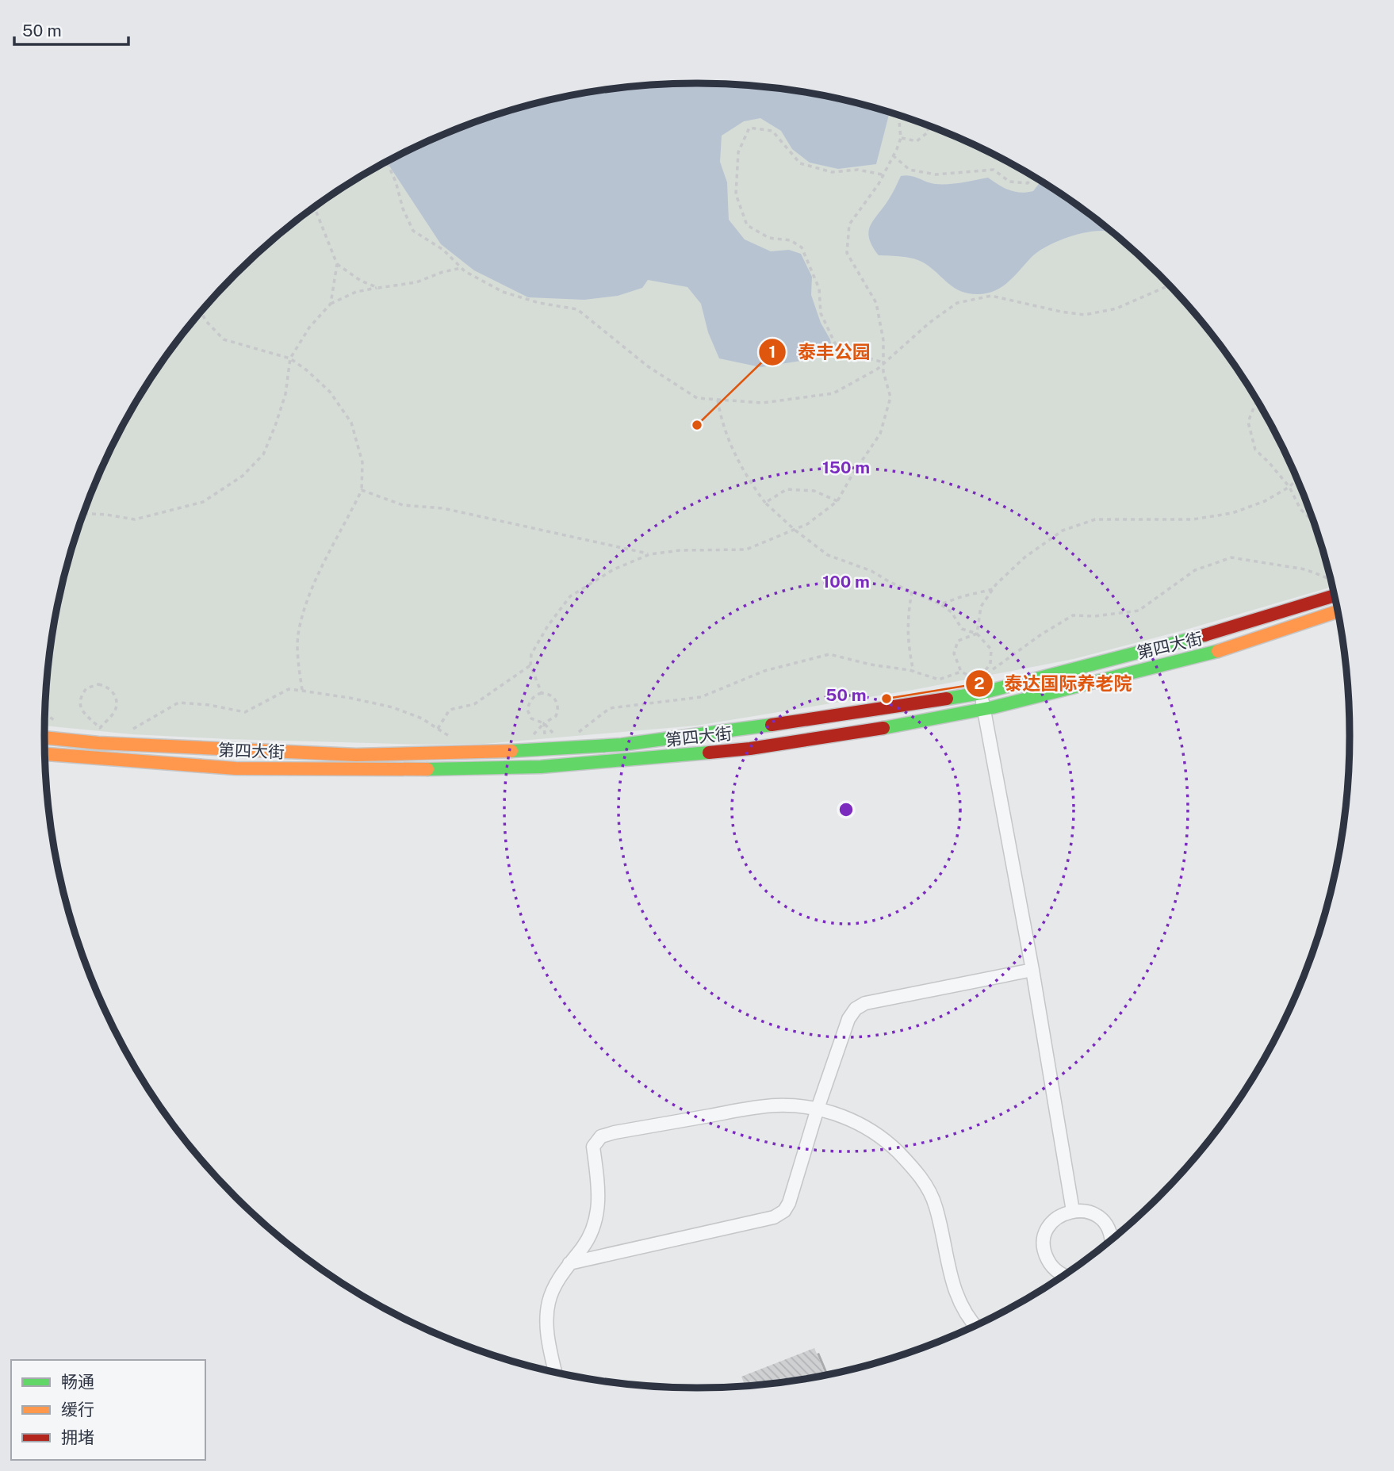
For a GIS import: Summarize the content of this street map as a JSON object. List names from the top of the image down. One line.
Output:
{"streets":{"street":["第四大街"]},"places":["泰丰公园","泰达国际养老院"],"legend":["畅通","缓行","拥堵"],"scale_bar":"50 m","rings":["150 m","100 m","50 m"]}
